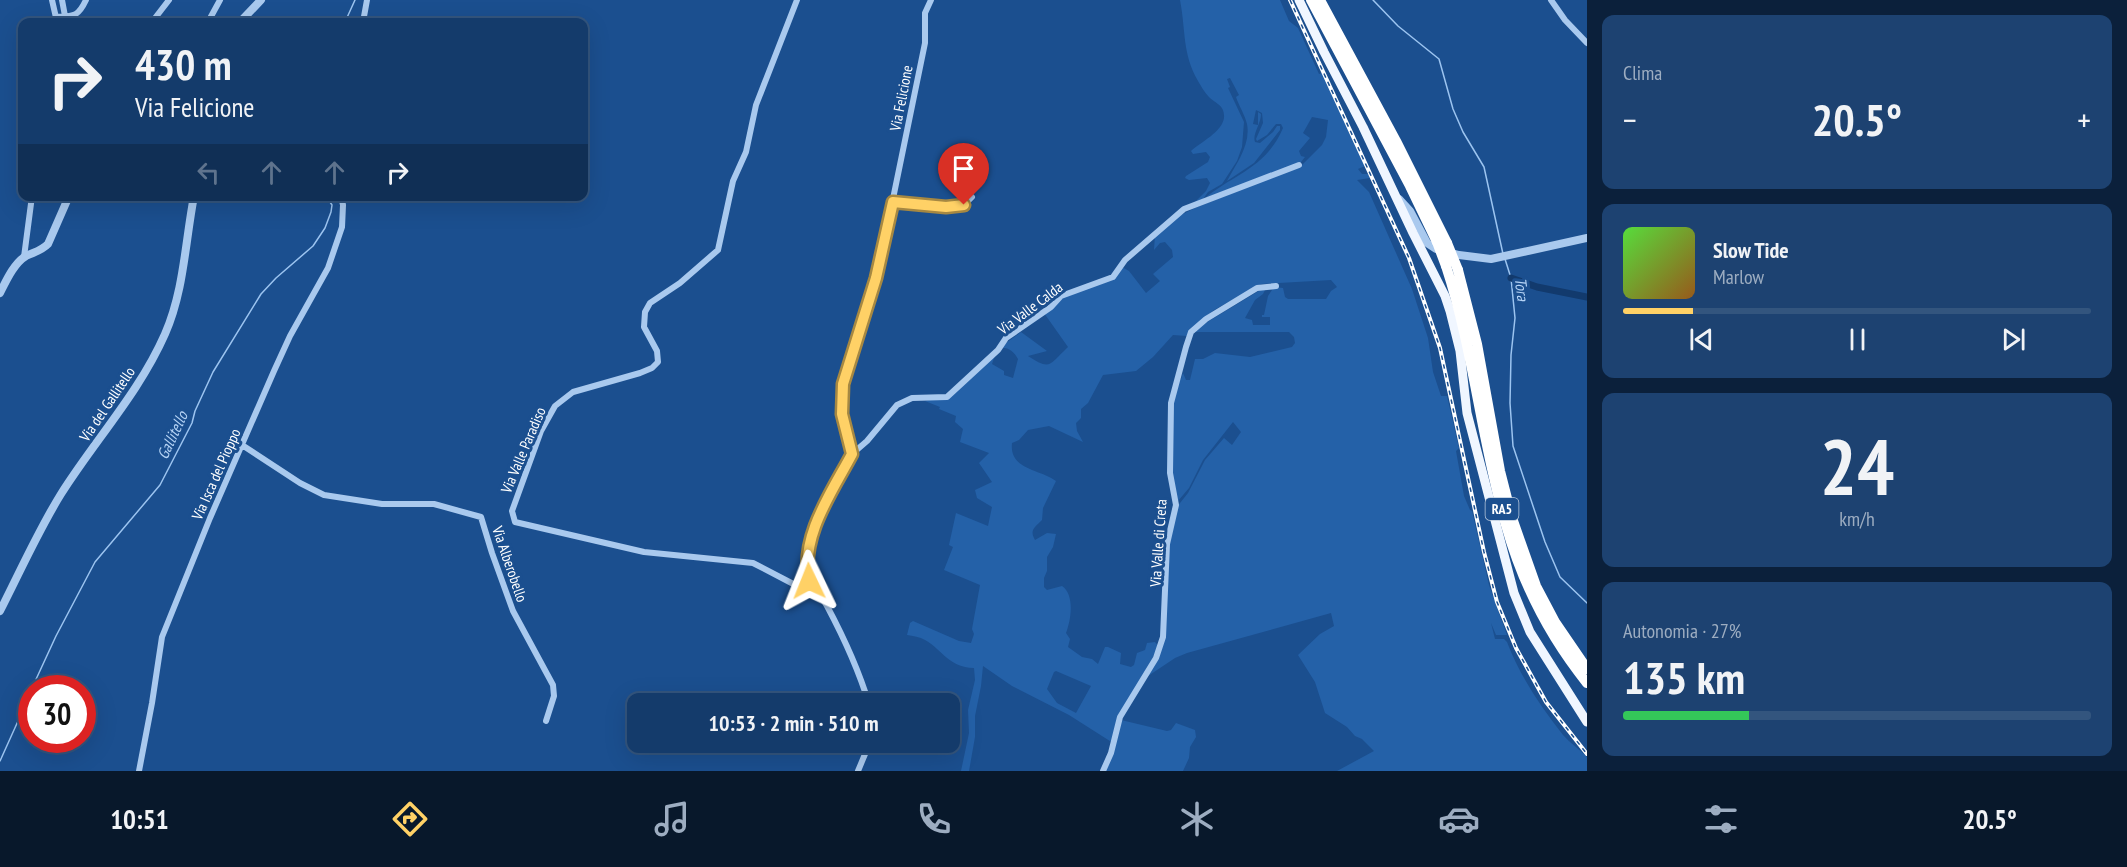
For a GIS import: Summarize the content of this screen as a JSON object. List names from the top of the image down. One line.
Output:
{"streets":{"highway":["RA5"],"street":["Via Felicione","Via Valle Calda","Via del Gallitello","Via Valle Paradiso","Via Isca del Pioppo","Via Valle di Creta","Via Alberobello"]},"crossings":[["Via Felicione","Via Valle Calda"],["Via Isca del Pioppo","Via Alberobello"]],"water":["Tora","Gallitello"],"page":{"tile":["Clima",["24","km/h"],["Autonomia · 27%","135 km"]],"turn":["430 m","Via Felicione"],"heat":["−","20.5°","+"],"song":["Slow Tide","Marlow"],"limit":"30","trip":"10:53 · 2 min · 510 m","tabs":["10:51","20.5°"]}}
